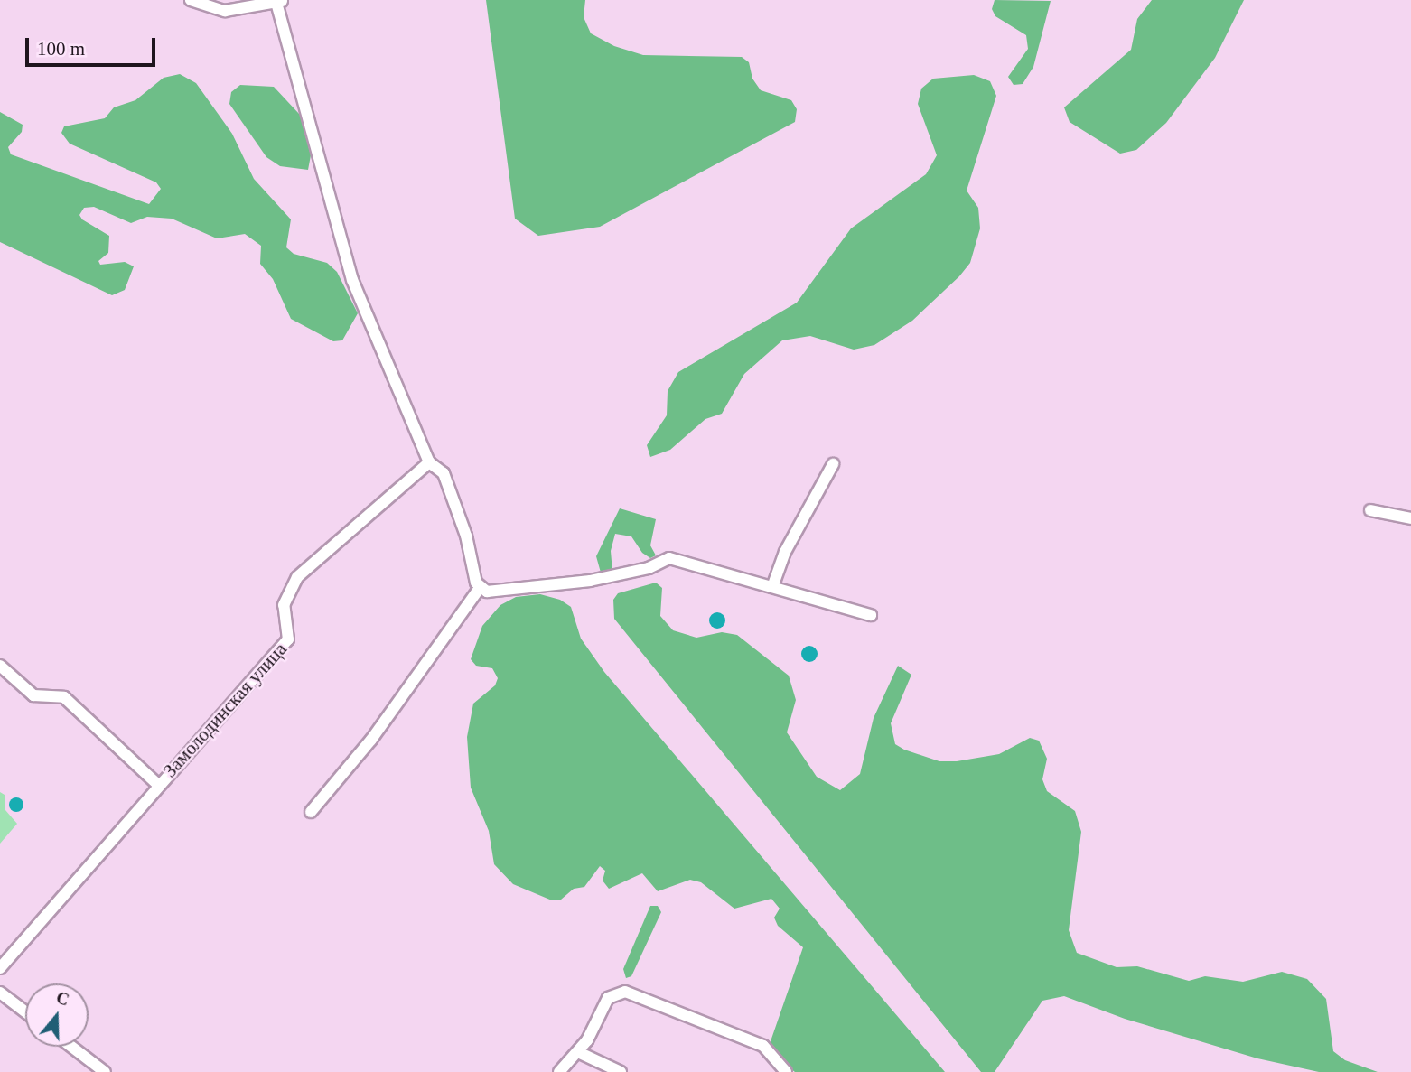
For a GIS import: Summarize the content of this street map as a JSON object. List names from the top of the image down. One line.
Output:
{"streets":{"street":["Замолодинская улица"]},"scale_bar":"100 m","north":"top"}
